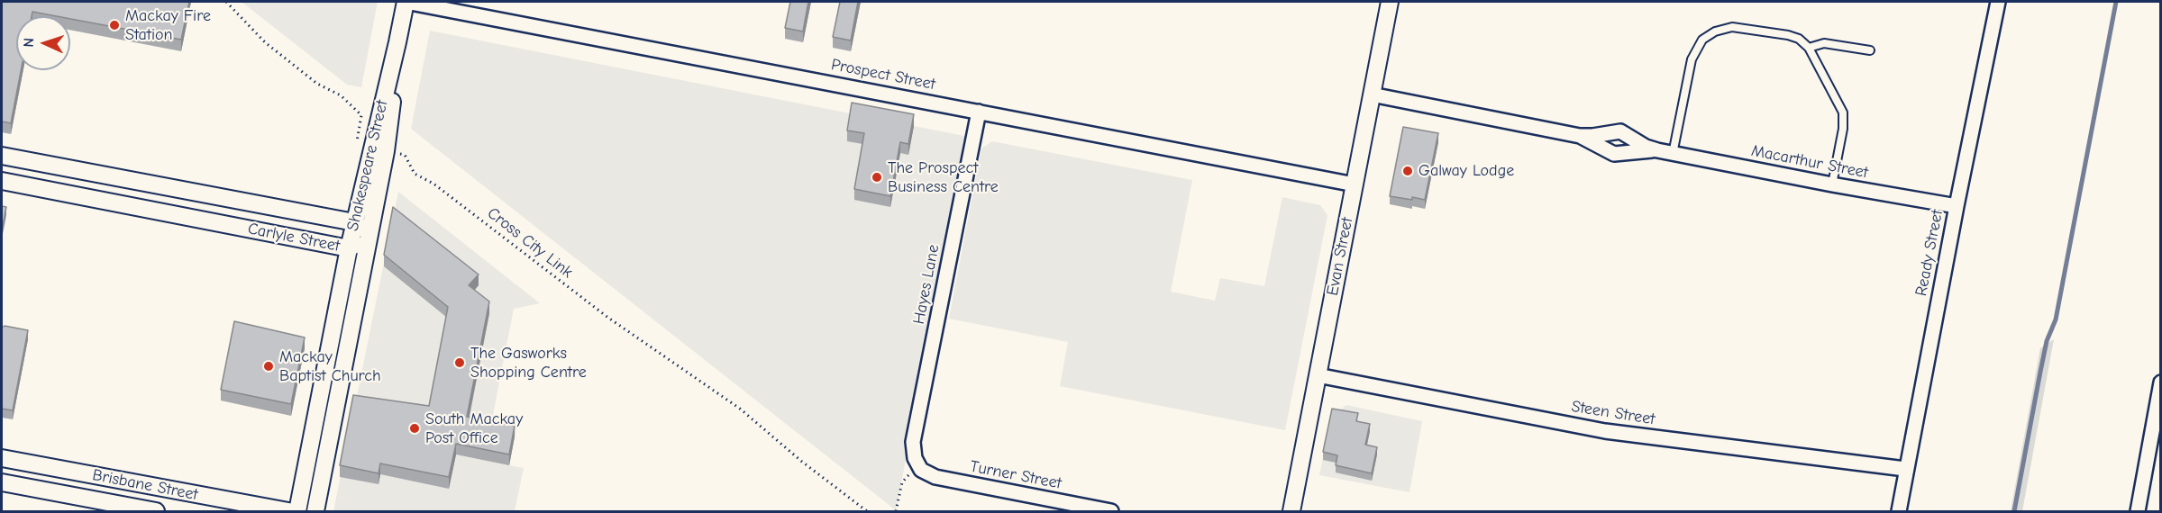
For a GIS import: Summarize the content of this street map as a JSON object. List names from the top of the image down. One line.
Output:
{"streets":{"street":["Prospect Street","Macarthur Street","Shakespeare Street","Carlyle Street","Ready Street","Evan Street","Hayes Lane","Steen Street","Turner Street","Brisbane Street"],"path":["Cross City Link"]},"crossings":[["Prospect Street","Shakespeare Street"],["Prospect Street","Evan Street"],["Prospect Street","Hayes Lane"],["Macarthur Street","Ready Street"],["Macarthur Street","Evan Street"],["Shakespeare Street","Carlyle Street"],["Shakespeare Street","Cross City Link"],["Ready Street","Steen Street"],["Evan Street","Steen Street"],["Hayes Lane","Turner Street"]],"places":["Mackay Fire Station","Galway Lodge","The Prospect Business Centre","The Gasworks Shopping Centre","Mackay Baptist Church","South Mackay Post Office"],"north":"left"}
